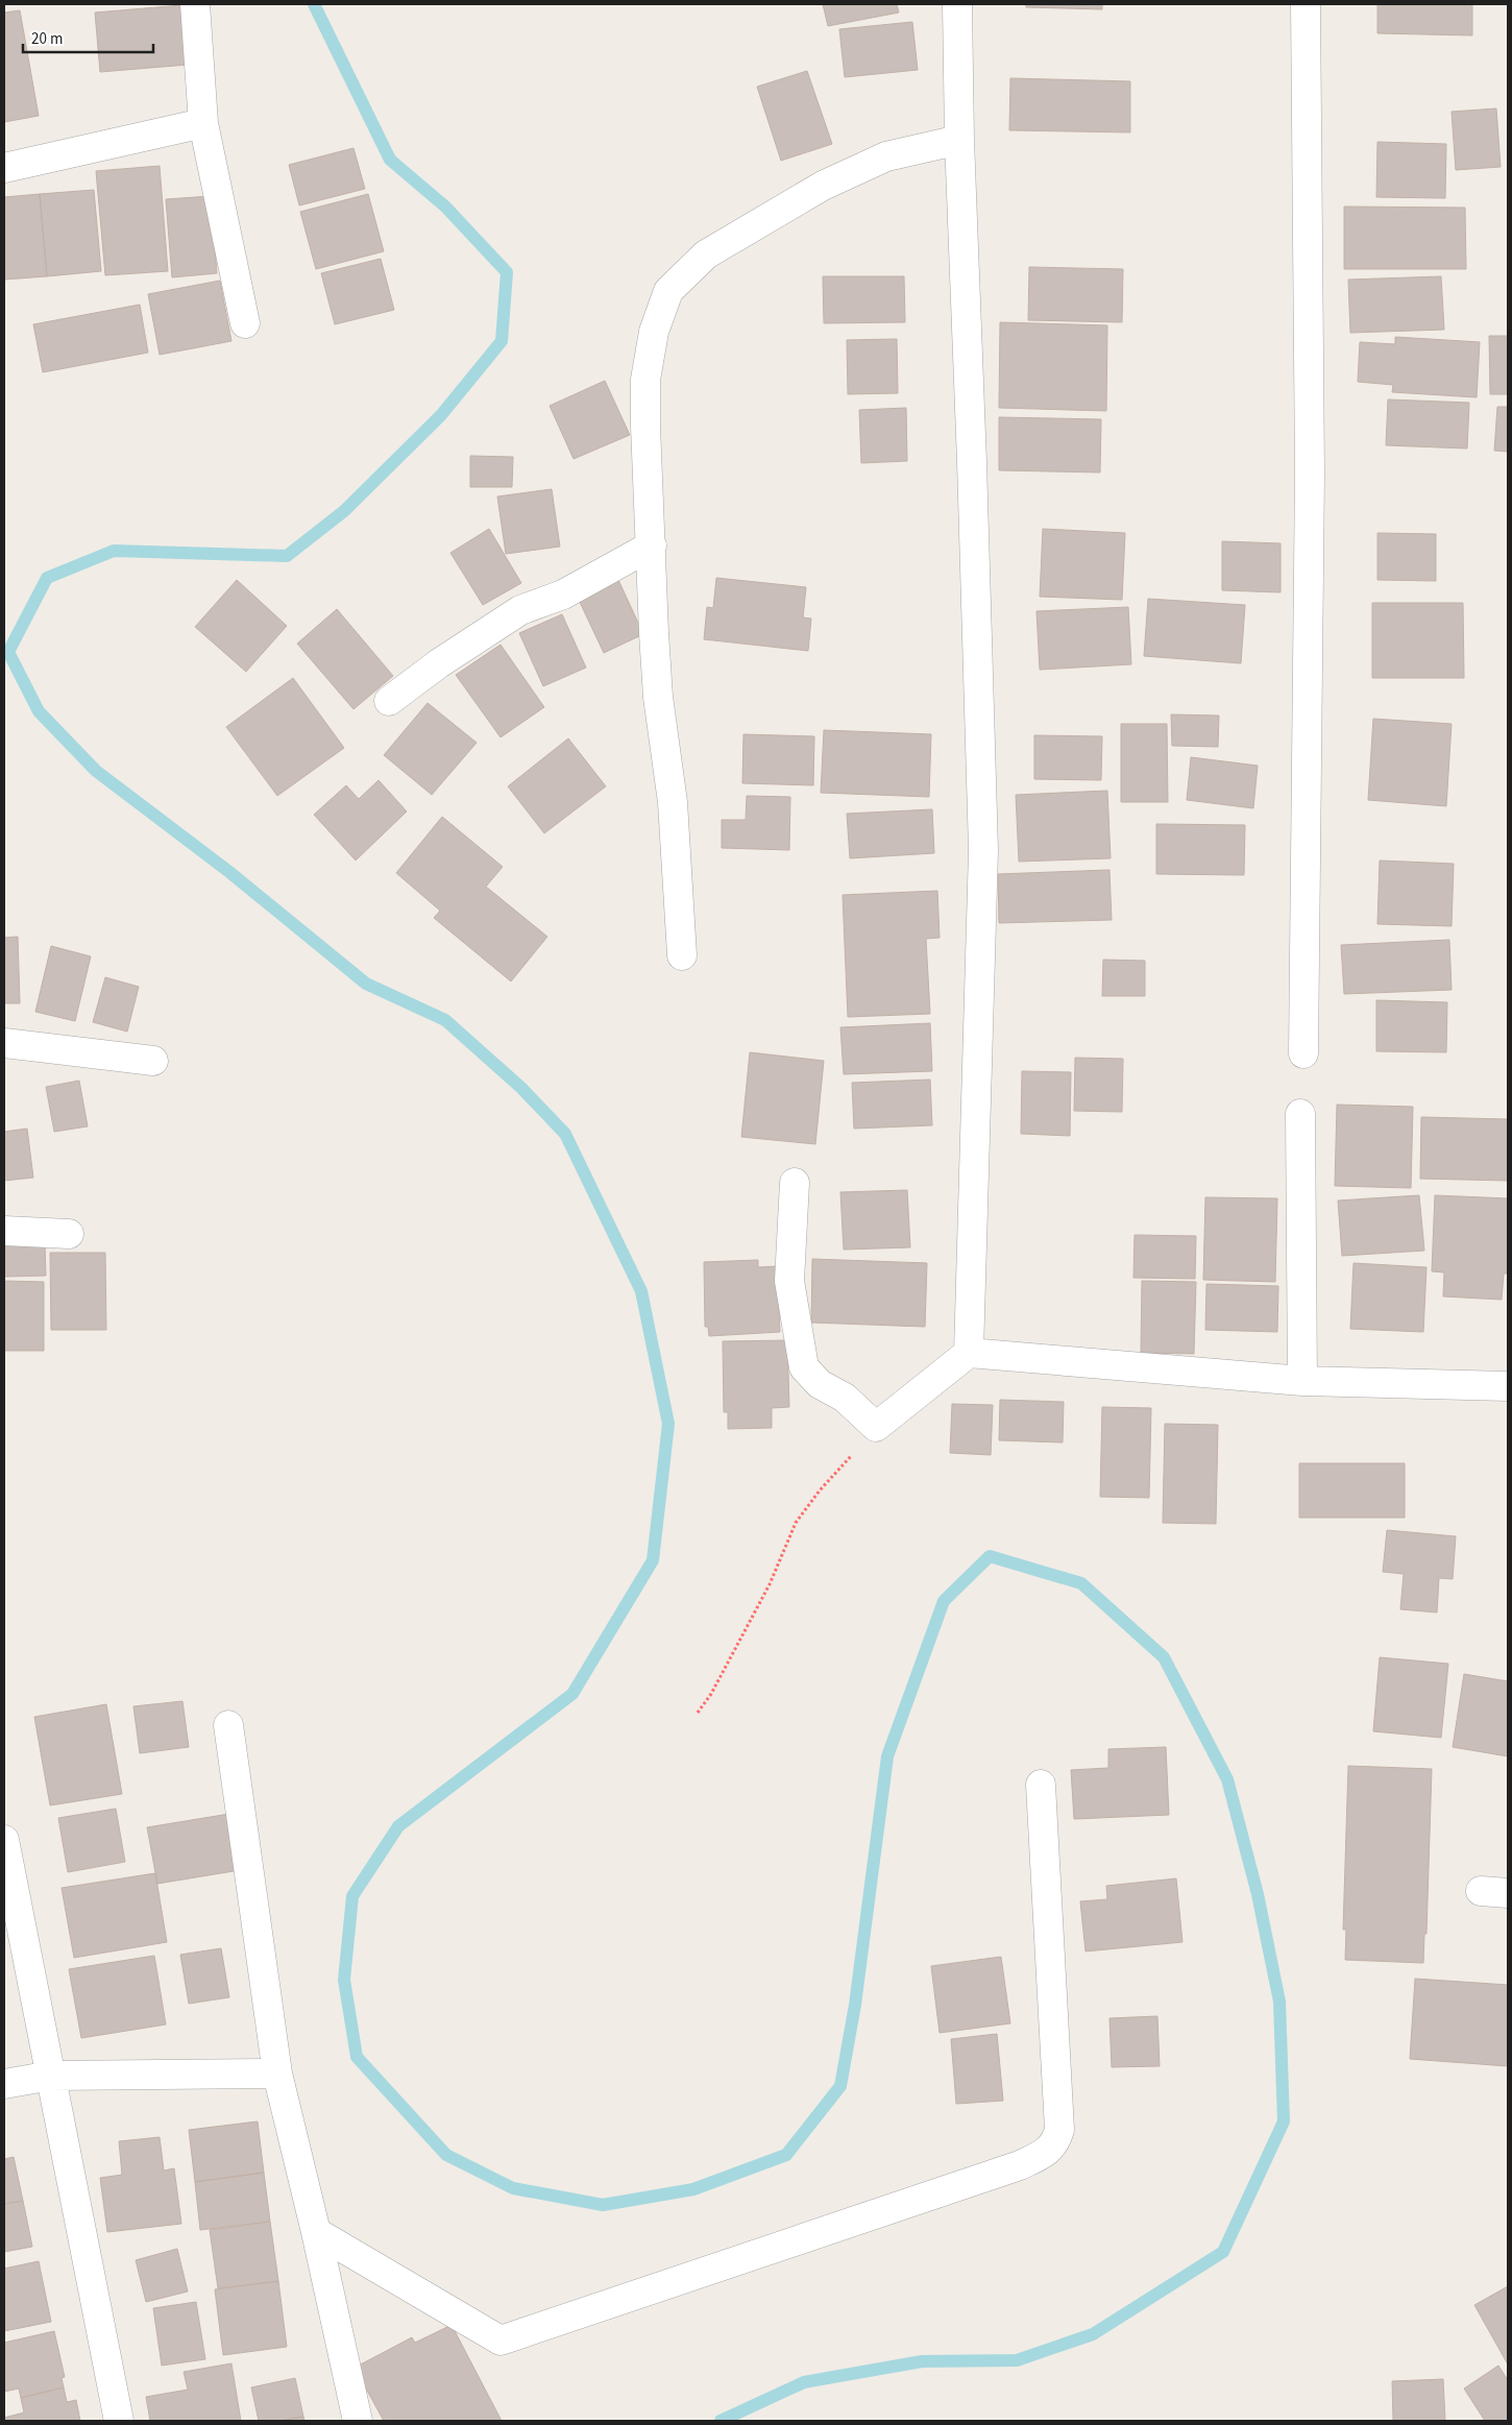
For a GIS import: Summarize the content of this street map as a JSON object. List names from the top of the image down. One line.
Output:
{"scale_bar":"20 m"}
